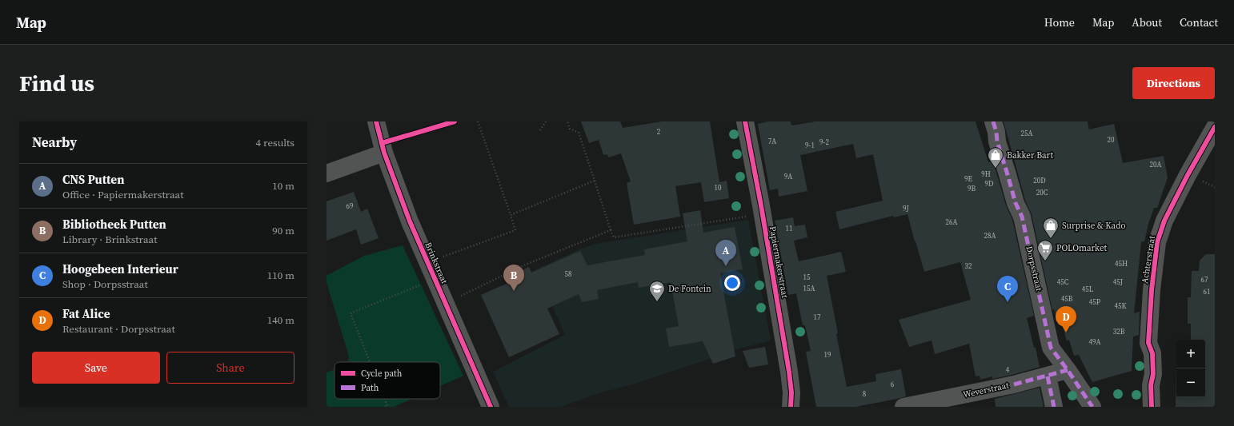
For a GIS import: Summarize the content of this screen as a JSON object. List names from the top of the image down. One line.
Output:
{"streets":{"street":["Achterstraat","Papiermakerstraat","Brinkstraat","Dorpsstraat","Weverstraat"]},"crossings":[["Dorpsstraat","Weverstraat"]],"places":{"shop":["Bakker Bart","Surprise & Kado"],"supermarket":["POLOmarket"],"school or university":["De Fontein"]},"house_numbers":["2","25A","20","7A","9-2","9-1","20A","9H","9A","9E","20D","9D","10","9B","20C","69","9J","26A","11","28A","45H","32","58","15","67","45C","45J","15A","45L","61","45B","45P","45K","17","32B","49A","19","4","6","8"],"legend":["Cycle path","Path"],"page":{"header":"Map","nav":["Home","Map","About","Contact"],"buttons":["Directions",["Save","Share"]],"title":"Find us","heading":["Nearby","4 results"],"list":[{"mark":"A","name":"CNS Putten","note":"Office · Papiermakerstraat","value":"10 m"},{"mark":"B","name":"Bibliotheek Putten","note":"Library · Brinkstraat","value":"90 m"},{"mark":"C","name":"Hoogebeen Interieur","note":"Shop · Dorpsstraat","value":"110 m"},{"mark":"D","name":"Fat Alice","note":"Restaurant · Dorpsstraat","value":"140 m"}],"pins":["A","B","C","D"],"map_buttons":["+","−"]}}
